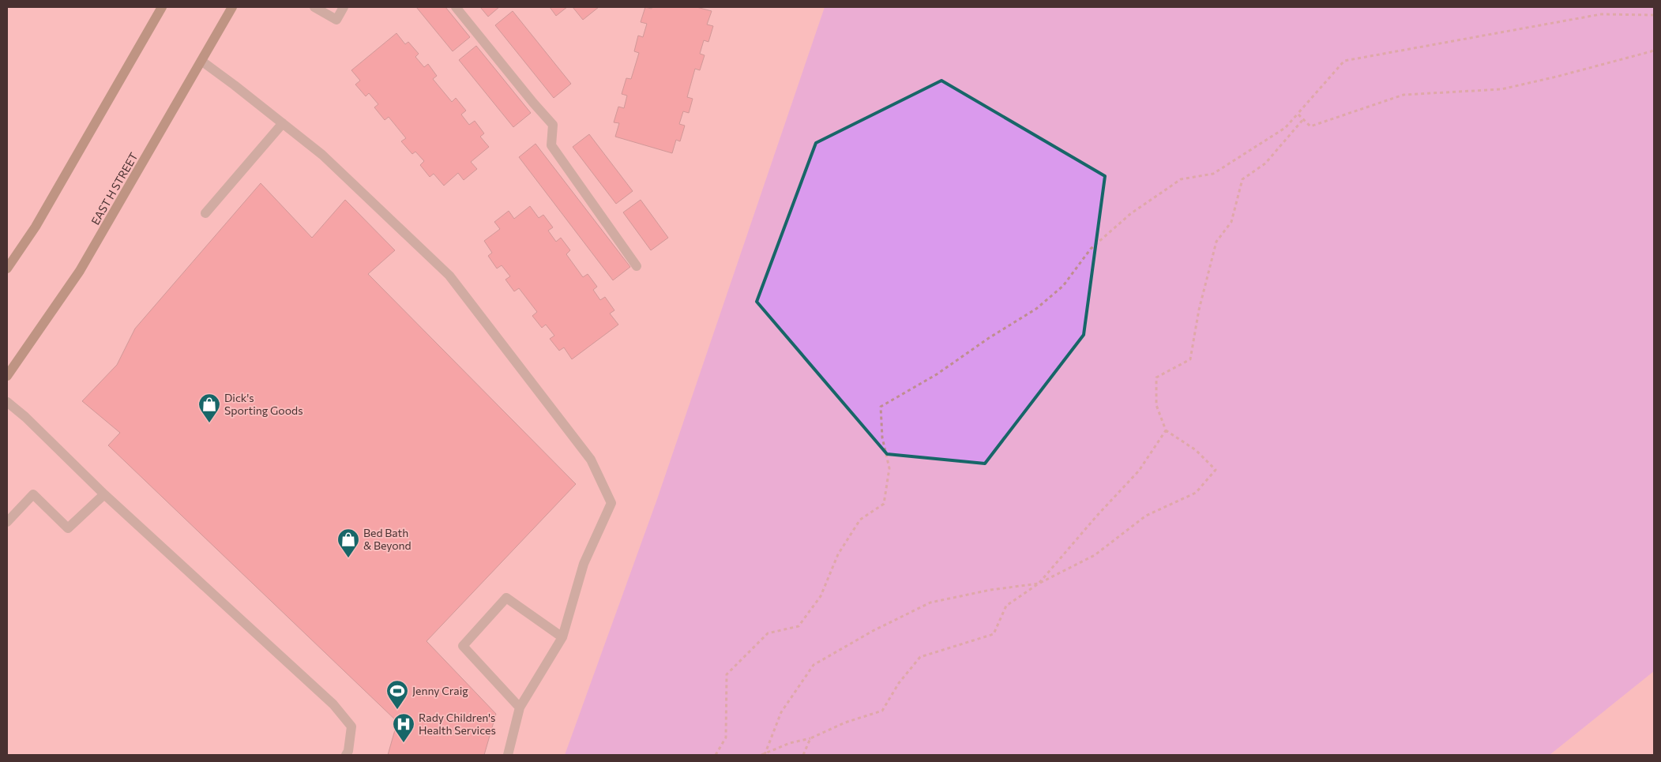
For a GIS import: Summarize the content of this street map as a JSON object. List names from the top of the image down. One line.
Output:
{"streets":{"main road":["EAST H STREET"]},"places":{"shop":["Dick's Sporting Goods","Bed Bath & Beyond"],"sports":["Jenny Craig"],"hospital":["Rady Children's Health Services"]}}
